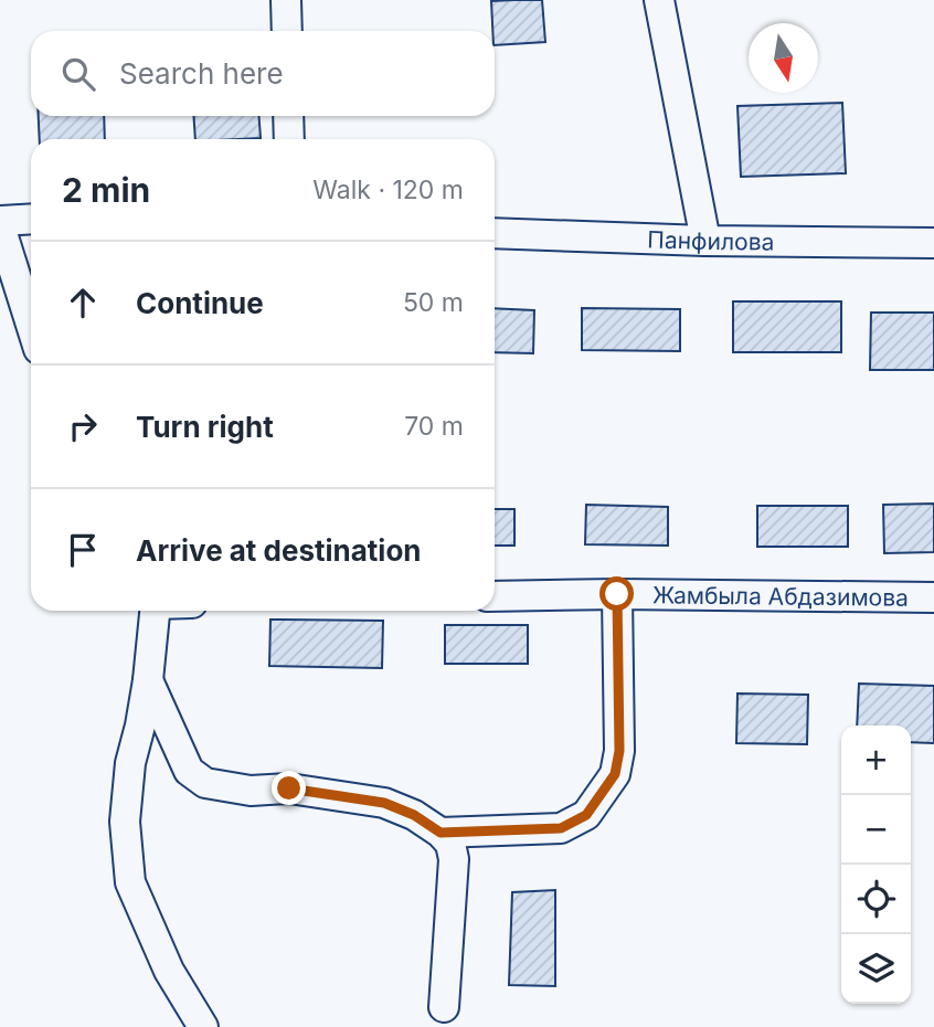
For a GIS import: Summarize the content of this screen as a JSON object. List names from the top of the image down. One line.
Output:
{"streets":{"street":["Панфилова","Жамбыла Абдазимова"]},"north":"bottom","page":{"search":"Search here","heading":["2 min","Walk · 120 m"],"list":[["Continue","50 m"],["Turn right","70 m"],"Arrive at destination"],"map_buttons":["+","−"]}}
